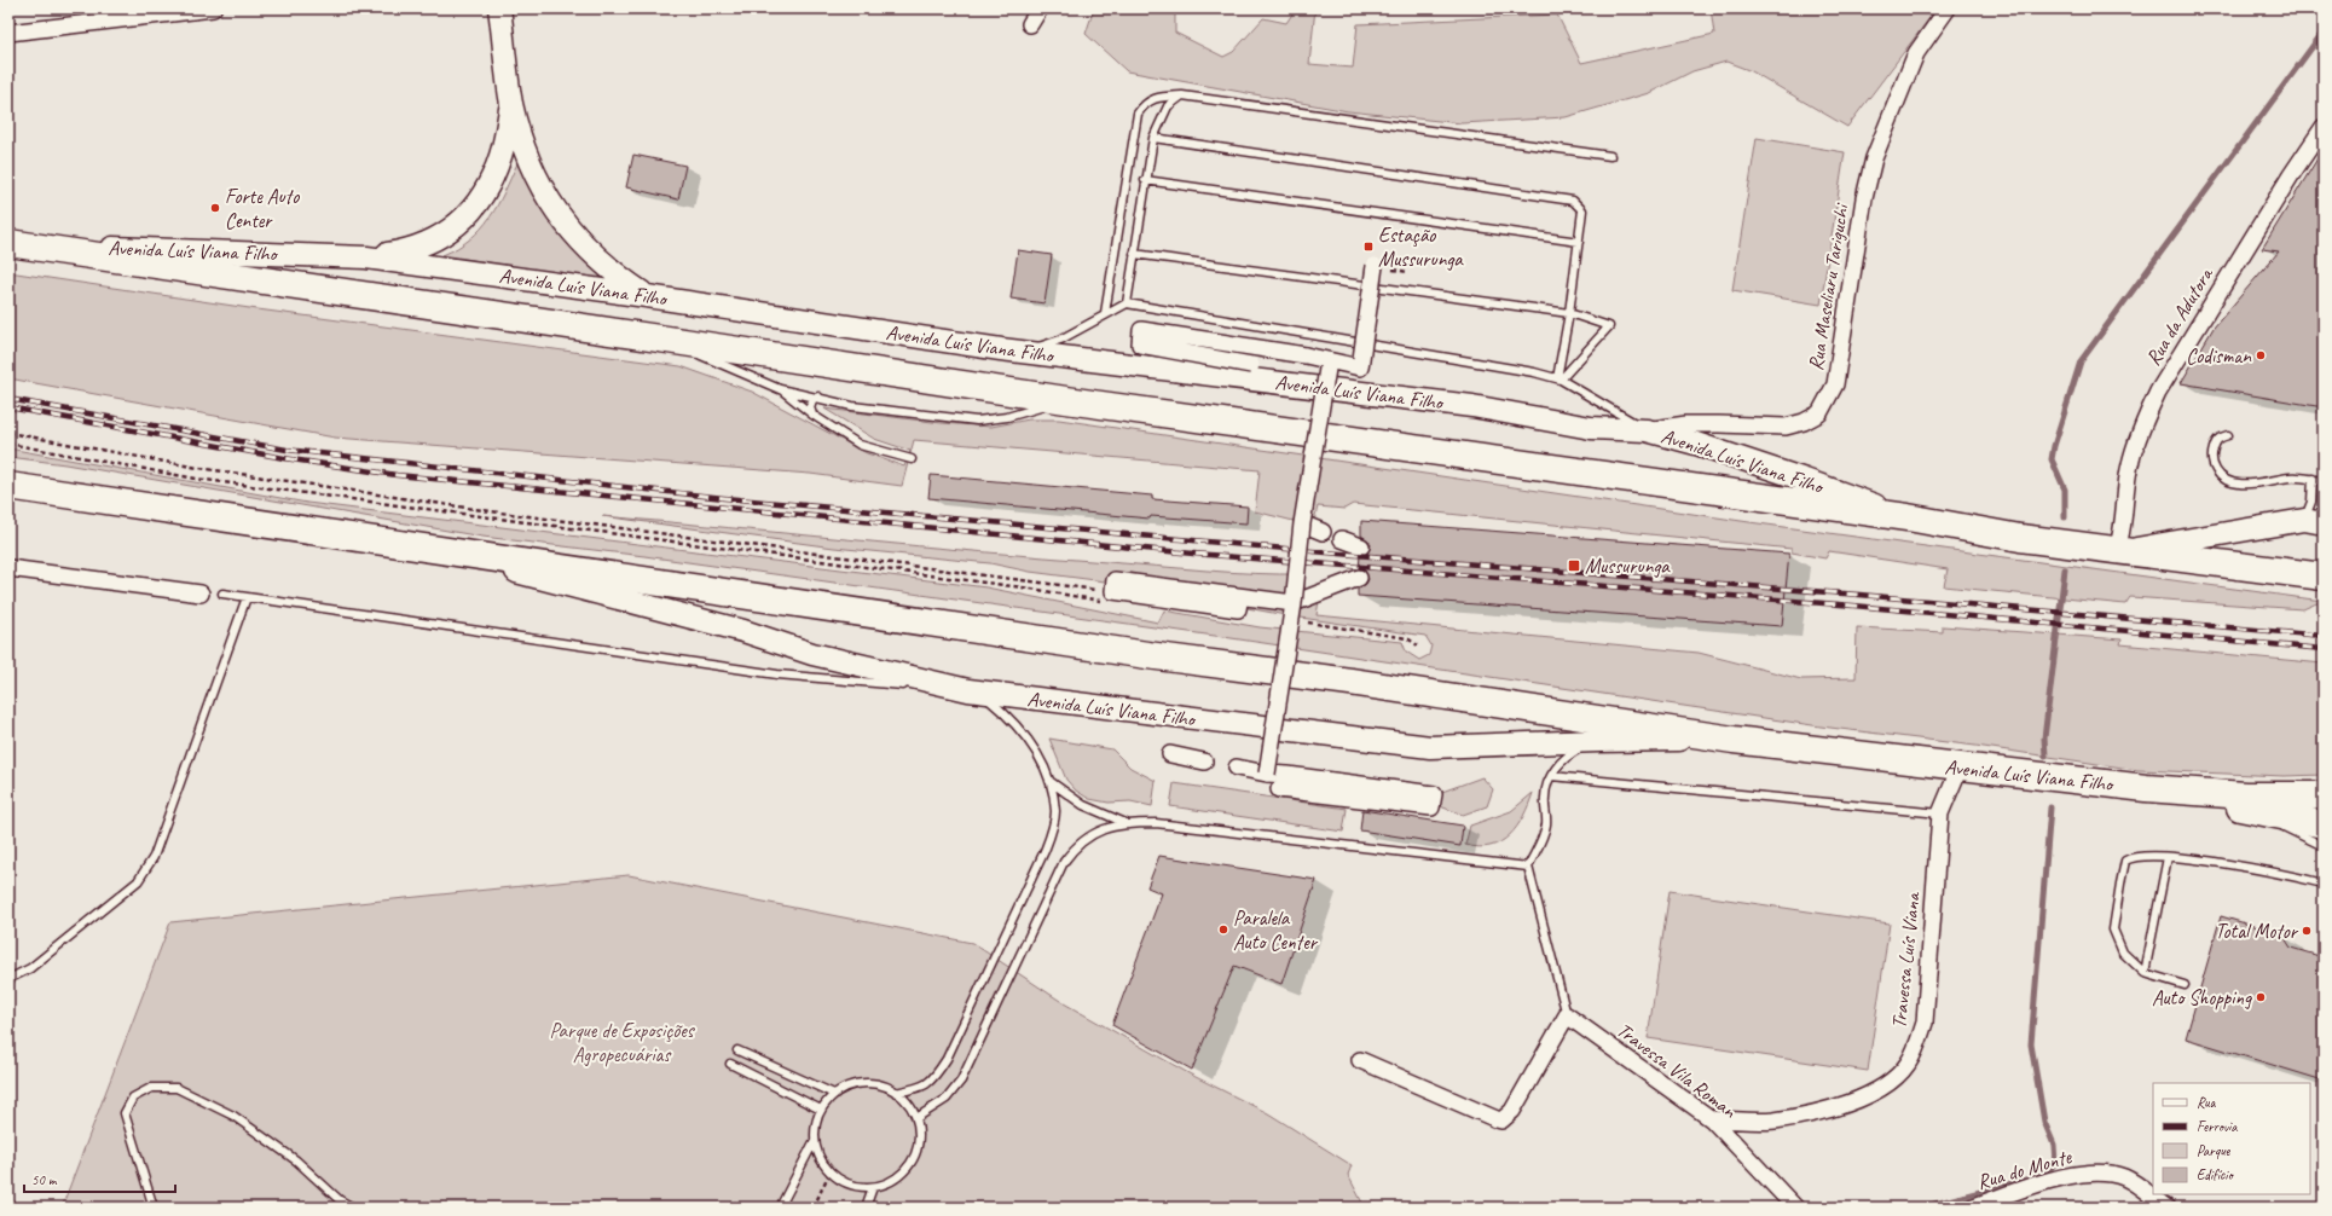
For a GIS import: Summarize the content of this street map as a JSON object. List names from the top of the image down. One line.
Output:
{"streets":{"highway":["Avenida Luís Viana Filho"],"street":["Rua Maseliaru Tariguchi","Rua da Adutora","Travessa Luís Viana","Travessa Vila Roman","Rua do Monte"]},"crossings":[["Avenida Luís Viana Filho","Rua Maseliaru Tariguchi"],["Avenida Luís Viana Filho","Rua da Adutora"],["Avenida Luís Viana Filho","Travessa Luís Viana"],["Travessa Luís Viana","Travessa Vila Roman"]],"parks":["Parque de Exposições Agropecuárias"],"places":{"other":["Forte Auto Center","Codisman","Paralela Auto Center","Total Motor","Auto Shopping"],"transit":["Estação Mussurunga","Mussurunga"]},"legend":["Rua","Ferrovia","Parque","Edifício"],"scale_bar":"50 m"}
